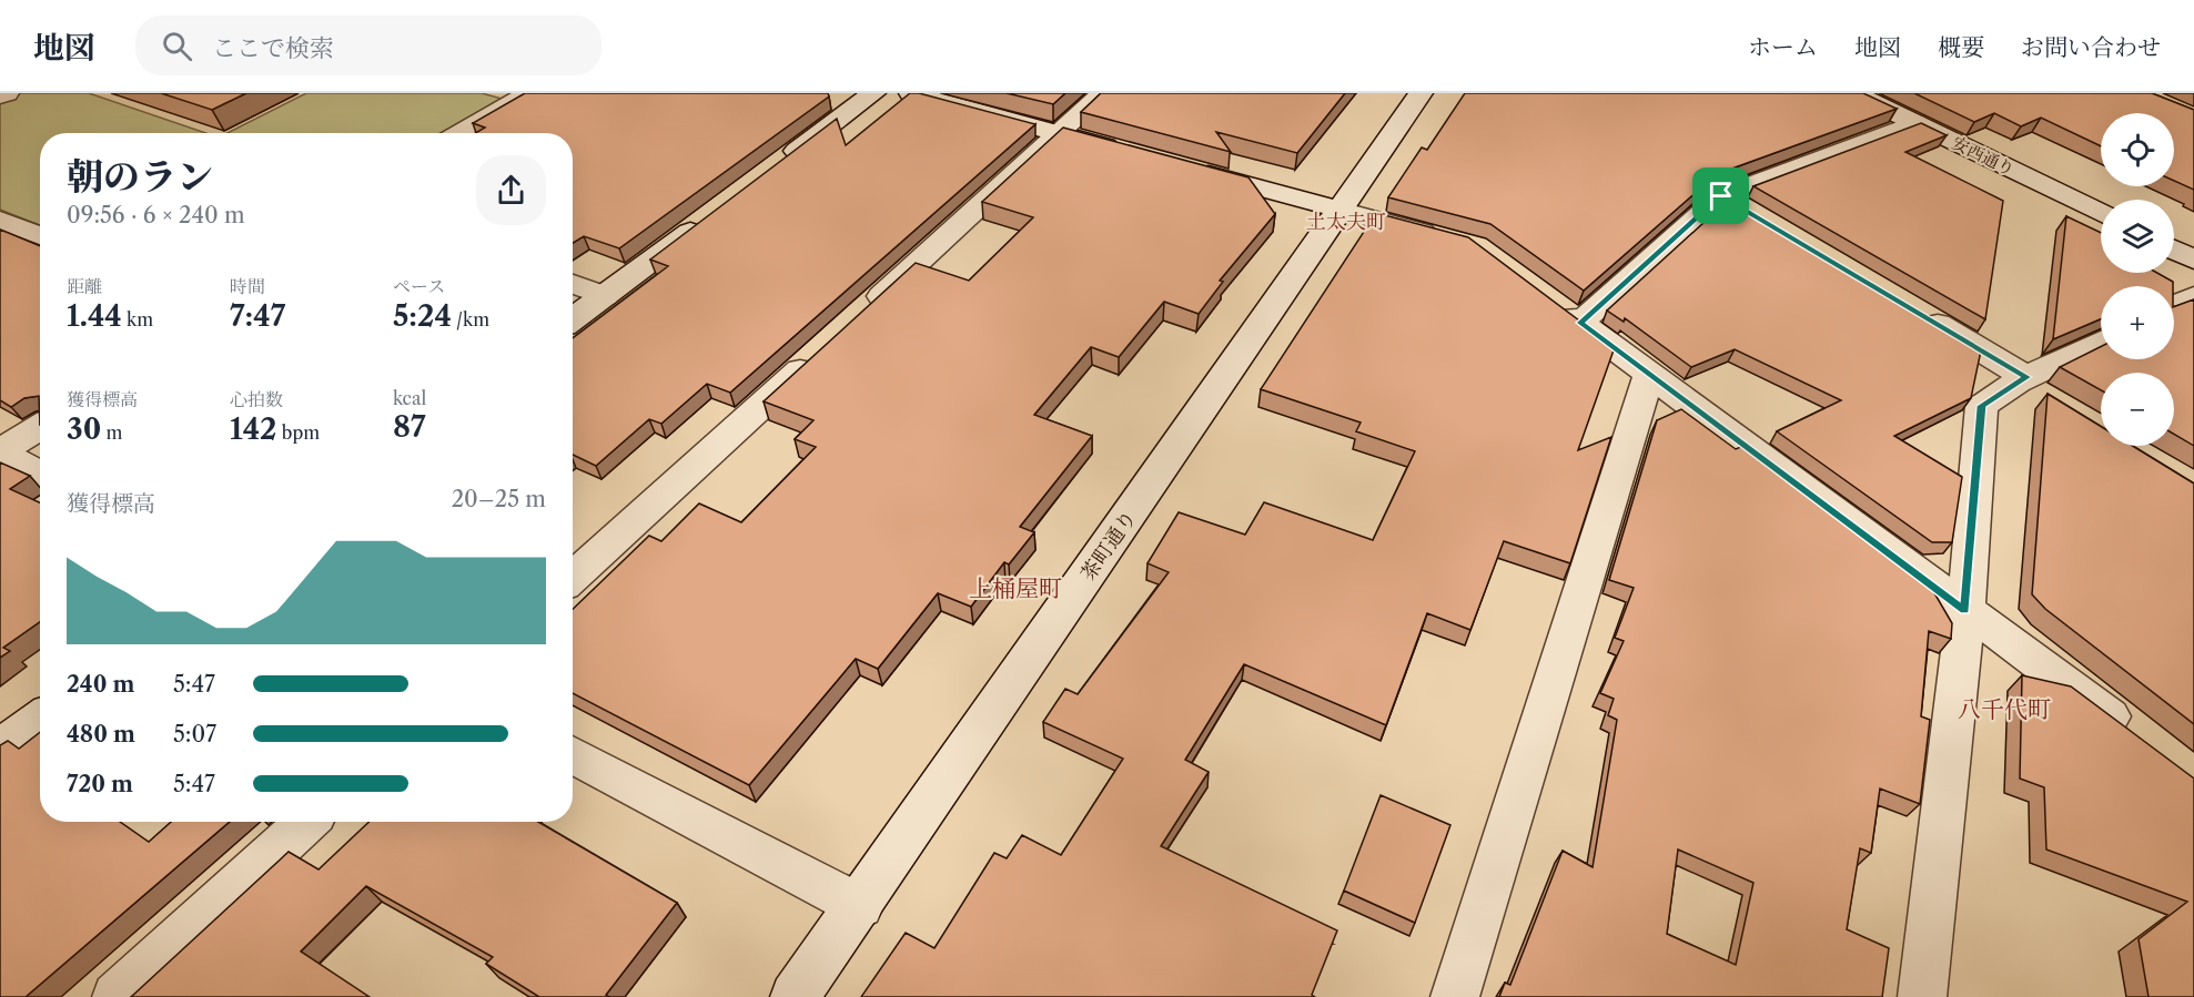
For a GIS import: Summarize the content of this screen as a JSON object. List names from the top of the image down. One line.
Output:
{"streets":{"street":["安西通り","茶町通り"]},"districts":["土太夫町","上桶屋町","八千代町"],"page":{"header":"地図","search":"ここで検索","nav":["ホーム","地図","概要","お問い合わせ"],"map_buttons":["+","−"],"heading":["朝のラン","09:56 · 6 × 240 m"],"stats":[["距離","1.44 km"],["時間","7:47"],["ペース","5:24 /km"],["獲得標高","30 m"],["心拍数","142 bpm"],["kcal","87"]],"chart":["獲得標高","20–25 m"],"list":[{"name":"240 m","note":"5:47"},{"name":"480 m","note":"5:07"},{"name":"720 m","note":"5:47"}]}}
